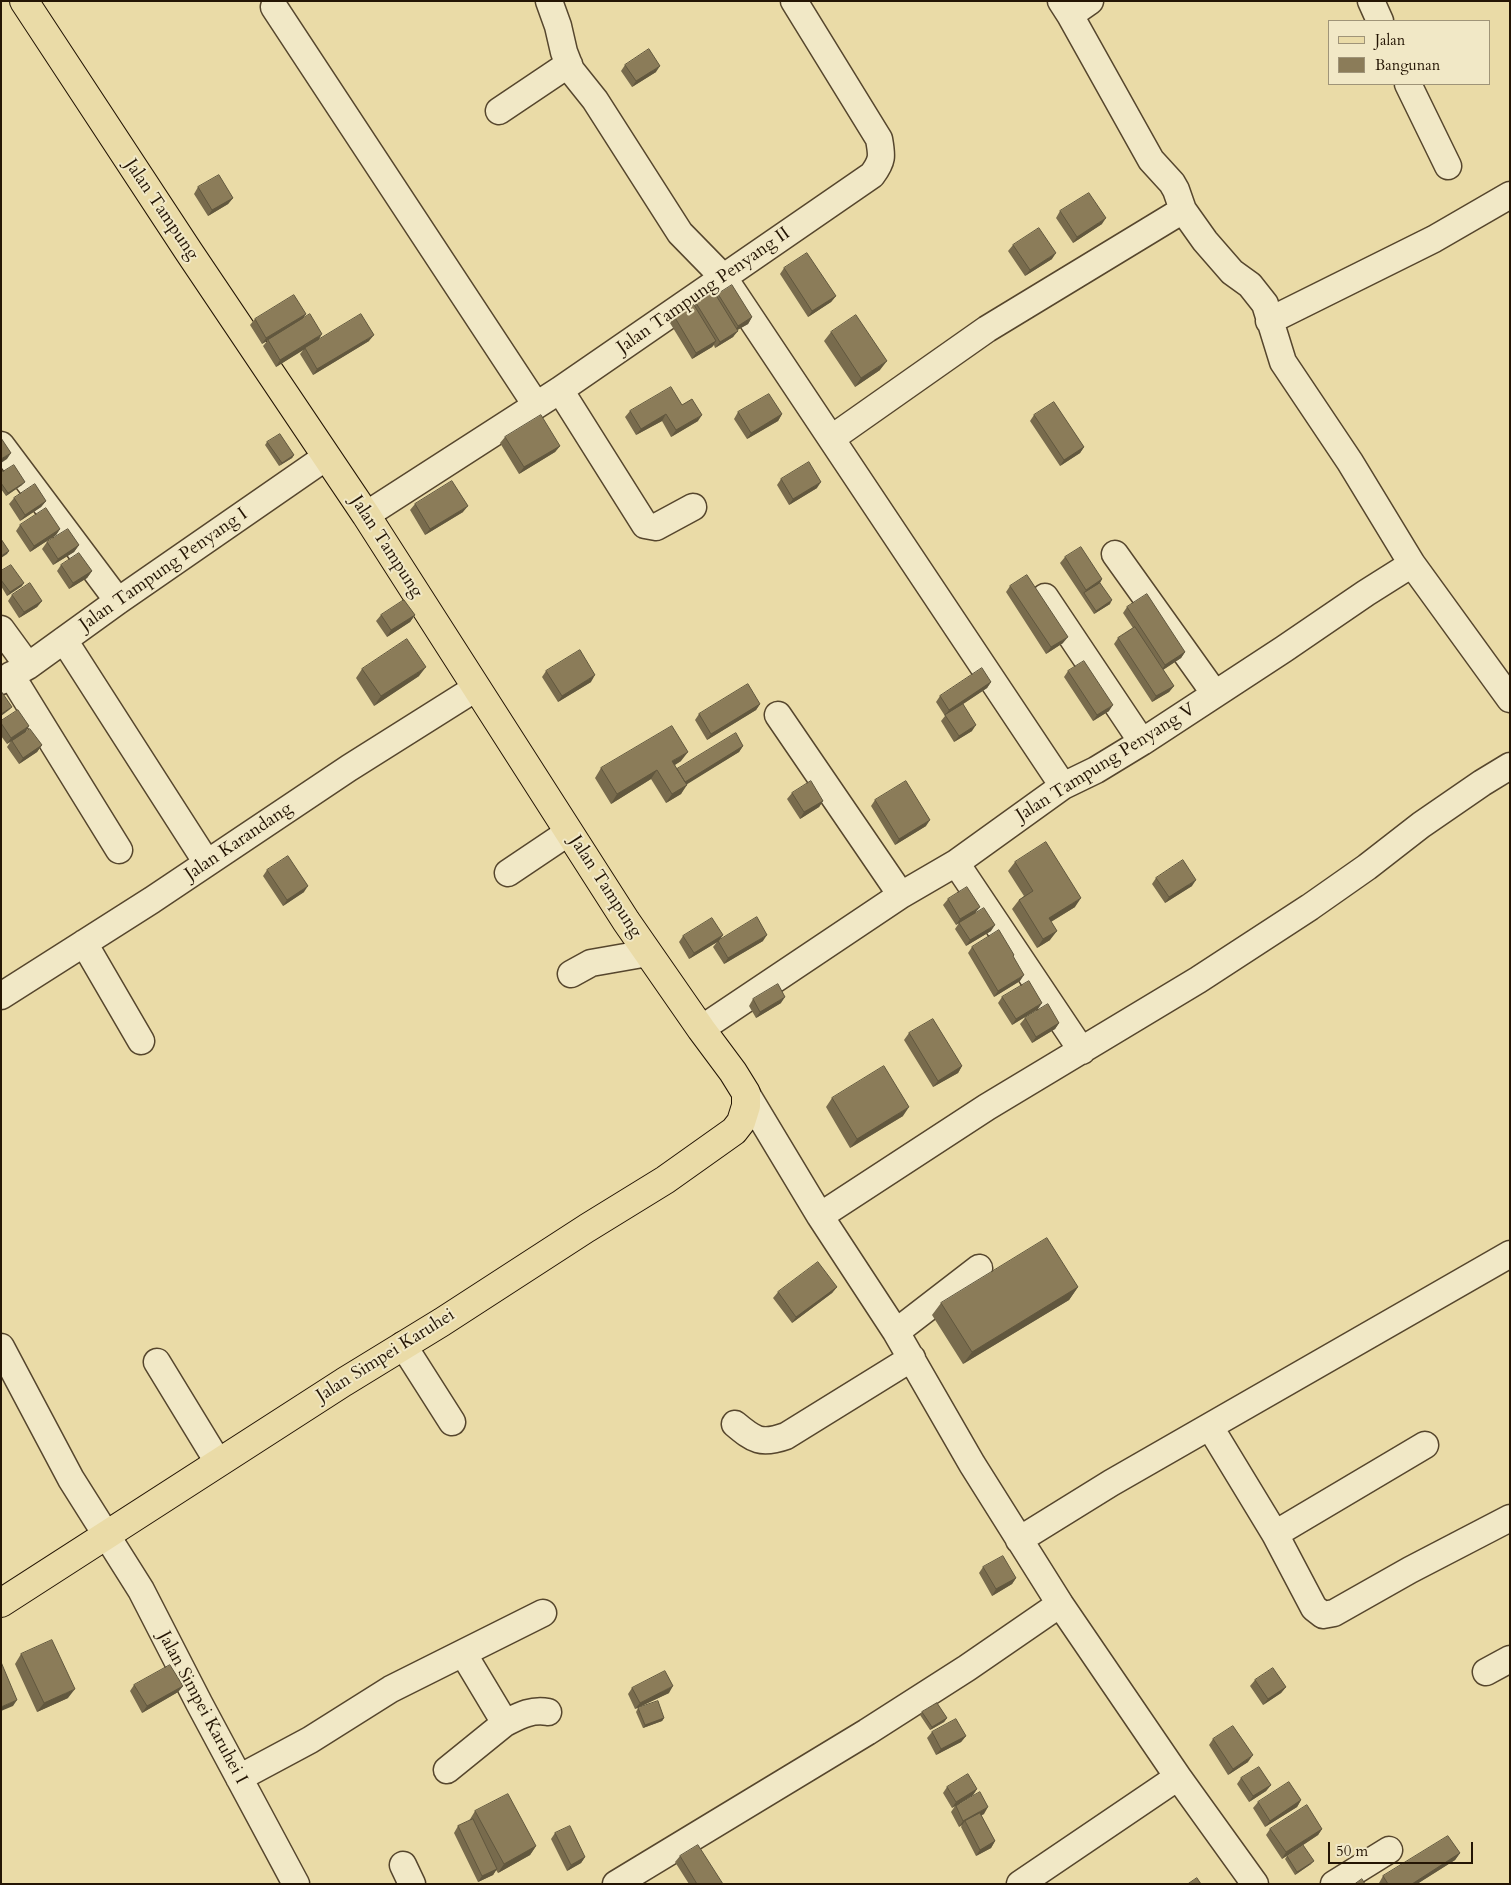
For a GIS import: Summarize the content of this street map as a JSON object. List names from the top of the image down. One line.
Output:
{"streets":{"main road":["Jalan Tampung","Jalan Simpei Karuhei"],"street":["Jalan Tampung Penyang II","Jalan Tampung Penyang I","Jalan Tampung Penyang V","Jalan Karandang","Jalan Simpei Karuhei I"]},"crossings":[["Jalan Tampung","Jalan Tampung Penyang II"],["Jalan Tampung","Jalan Tampung Penyang I"],["Jalan Tampung","Jalan Tampung Penyang V"],["Jalan Tampung","Jalan Karandang"],["Jalan Tampung","Jalan Simpei Karuhei"],["Jalan Simpei Karuhei","Jalan Simpei Karuhei I"]],"legend":["Jalan","Bangunan"],"scale_bar":"50 m"}
